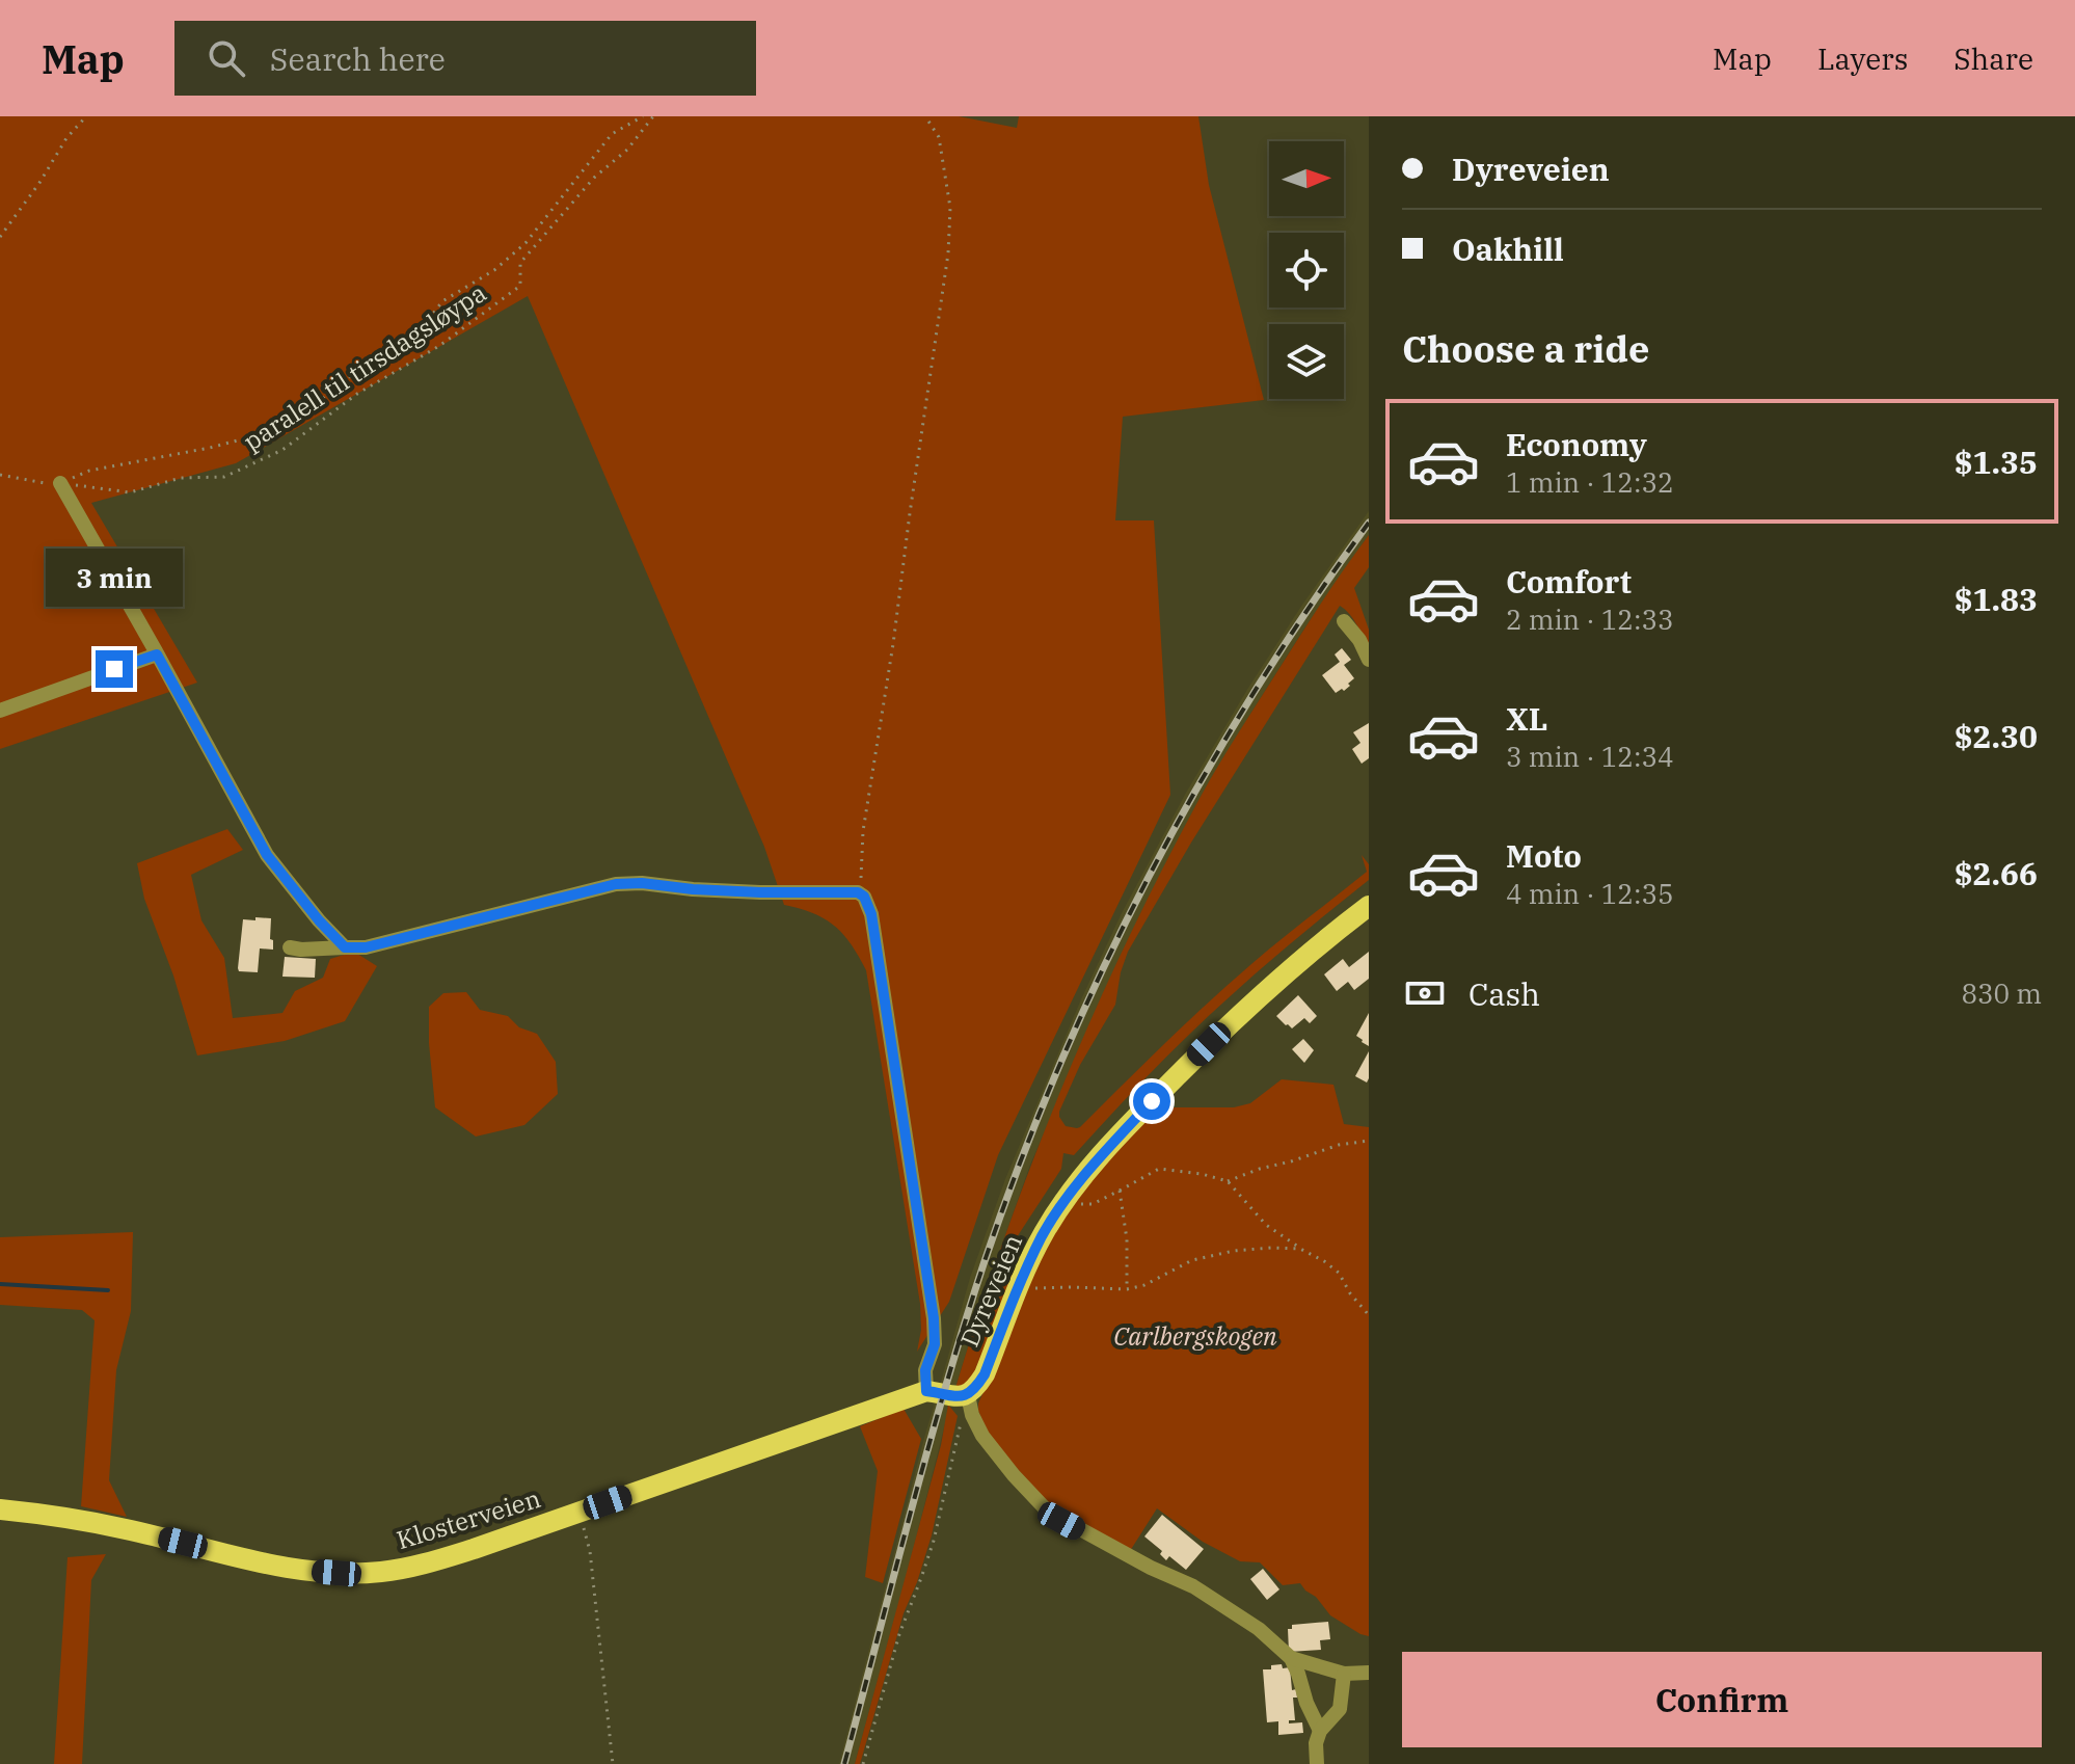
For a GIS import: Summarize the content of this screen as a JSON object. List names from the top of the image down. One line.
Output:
{"streets":{"main road":["Dyreveien","Klosterveien"],"path":["paralell til tirsdagsløypa"]},"parks":["Carlbergskogen"],"north":"right","page":{"header":"Map","search":"Search here","nav":["Map","Layers","Share"],"banner":["Dyreveien","Oakhill"],"heading":"Choose a ride","list":[{"name":"Economy","note":"1 min · 12:32","value":"$1.35"},{"name":"Comfort","note":"2 min · 12:33","value":"$1.83"},{"name":"XL","note":"3 min · 12:34","value":"$2.30"},{"name":"Moto","note":"4 min · 12:35","value":"$2.66"}],"bubble":"3 min","pay":["Cash","830 m"],"buttons":"Confirm"}}
